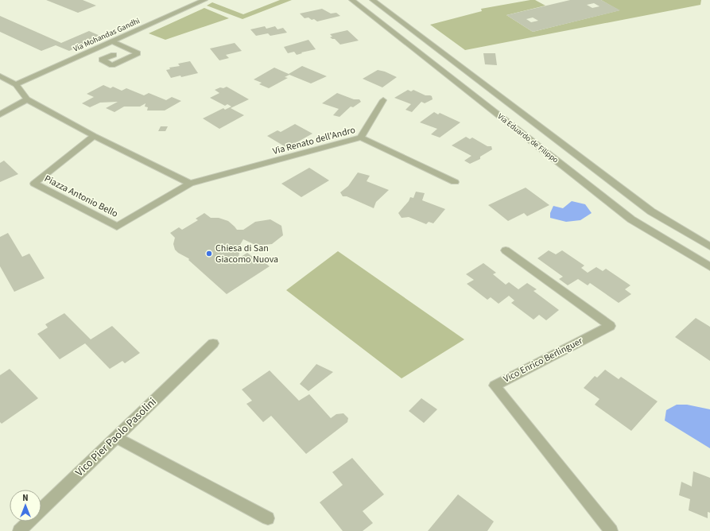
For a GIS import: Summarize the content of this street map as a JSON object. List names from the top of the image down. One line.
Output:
{"streets":{"street":["Via Mohandas Gandhi","Via Eduardo de Filippo","Via Renato dell'Andro","Piazza Antonio Bello","Vico Enrico Berlinguer","Vico Pier Paolo Pasolini"]},"crossings":[["Via Renato dell'Andro","Piazza Antonio Bello"]],"places":["Chiesa di San Giacomo Nuova"],"north":"top"}
